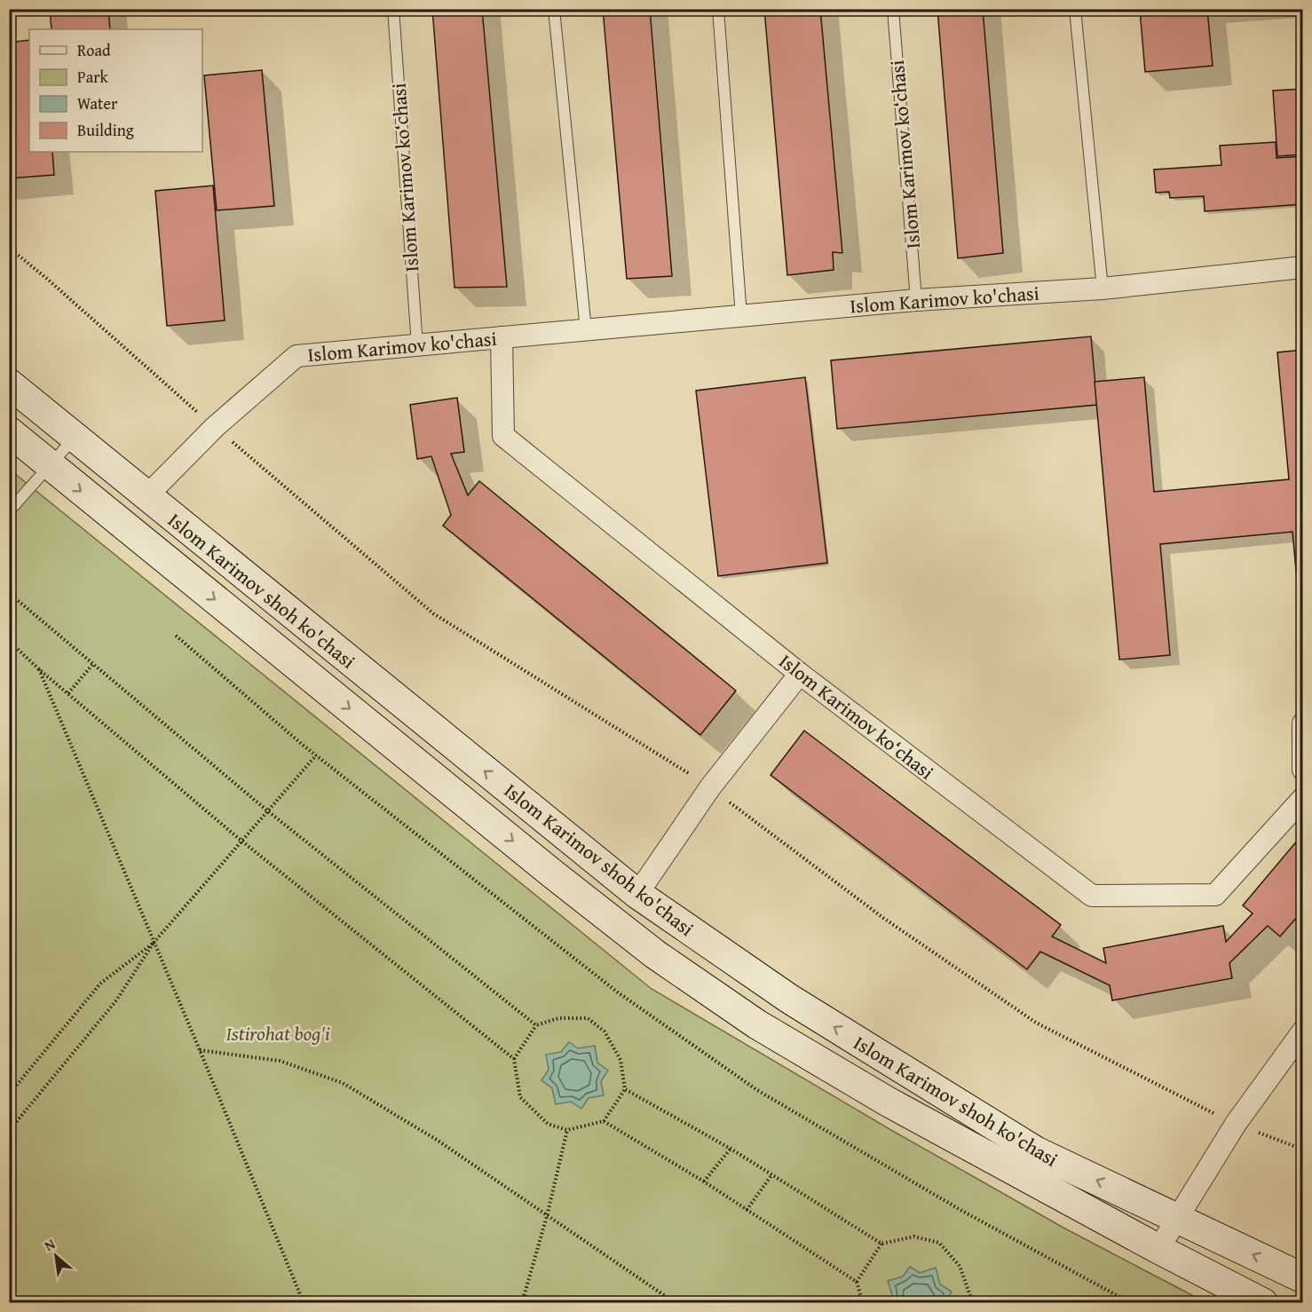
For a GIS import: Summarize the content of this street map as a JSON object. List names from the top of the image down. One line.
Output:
{"streets":{"main road":["Islom Karimov shoh ko'chasi"],"street":["Islom Karimov ko‘chasi","Islom Karimov ko'chasi"]},"crossings":[["Islom Karimov ko‘chasi","Islom Karimov ko'chasi"],["Islom Karimov ko'chasi","Islom Karimov shoh ko'chasi"]],"parks":["Istirohat bog'i"],"legend":["Road","Park","Water","Building"],"north":"top left"}
